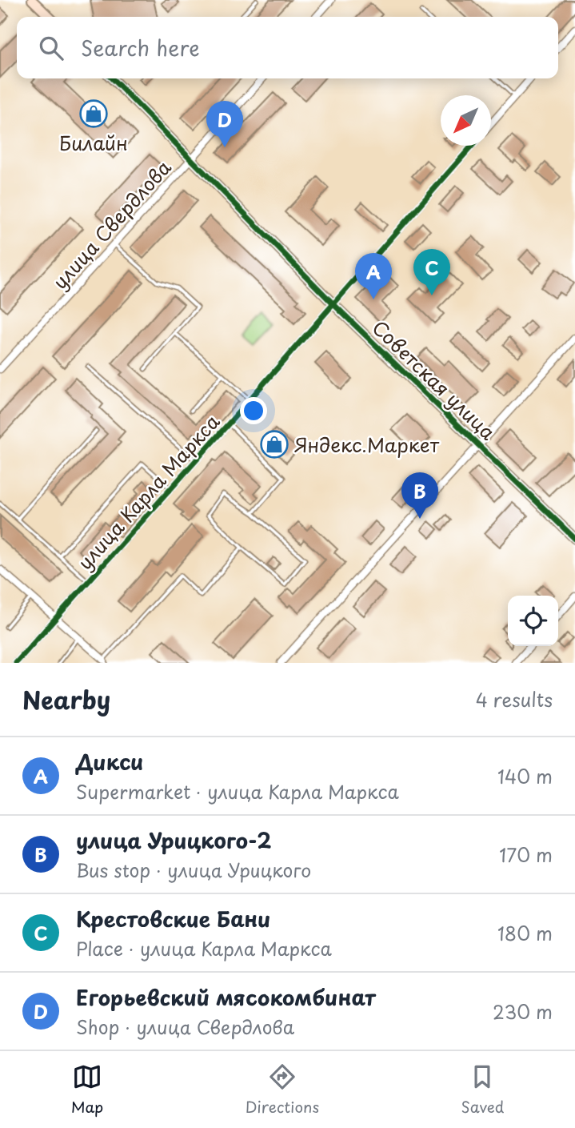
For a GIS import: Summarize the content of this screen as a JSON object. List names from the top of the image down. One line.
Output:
{"streets":{"street":["улица Свердлова","Советская улица","улица Карла Маркса"]},"crossings":[["улица Свердлова","Советская улица"],["Советская улица","улица Карла Маркса"]],"places":{"shop":["Билайн","Яндекс.Маркет"]},"north":"bottom left","page":{"search":"Search here","pins":["D","C","A","B"],"heading":["Nearby","4 results"],"list":[{"mark":"A","name":"Дикси","note":"Supermarket · улица Карла Маркса","value":"140 m"},{"mark":"B","name":"улица Урицкого-2","note":"Bus stop · улица Урицкого","value":"170 m"},{"mark":"C","name":"Крестовские Бани","note":"Place · улица Карла Маркса","value":"180 m"},{"mark":"D","name":"Егорьевский мясокомбинат","note":"Shop · улица Свердлова","value":"230 m"}],"nav":["Map","Directions","Saved"]}}
